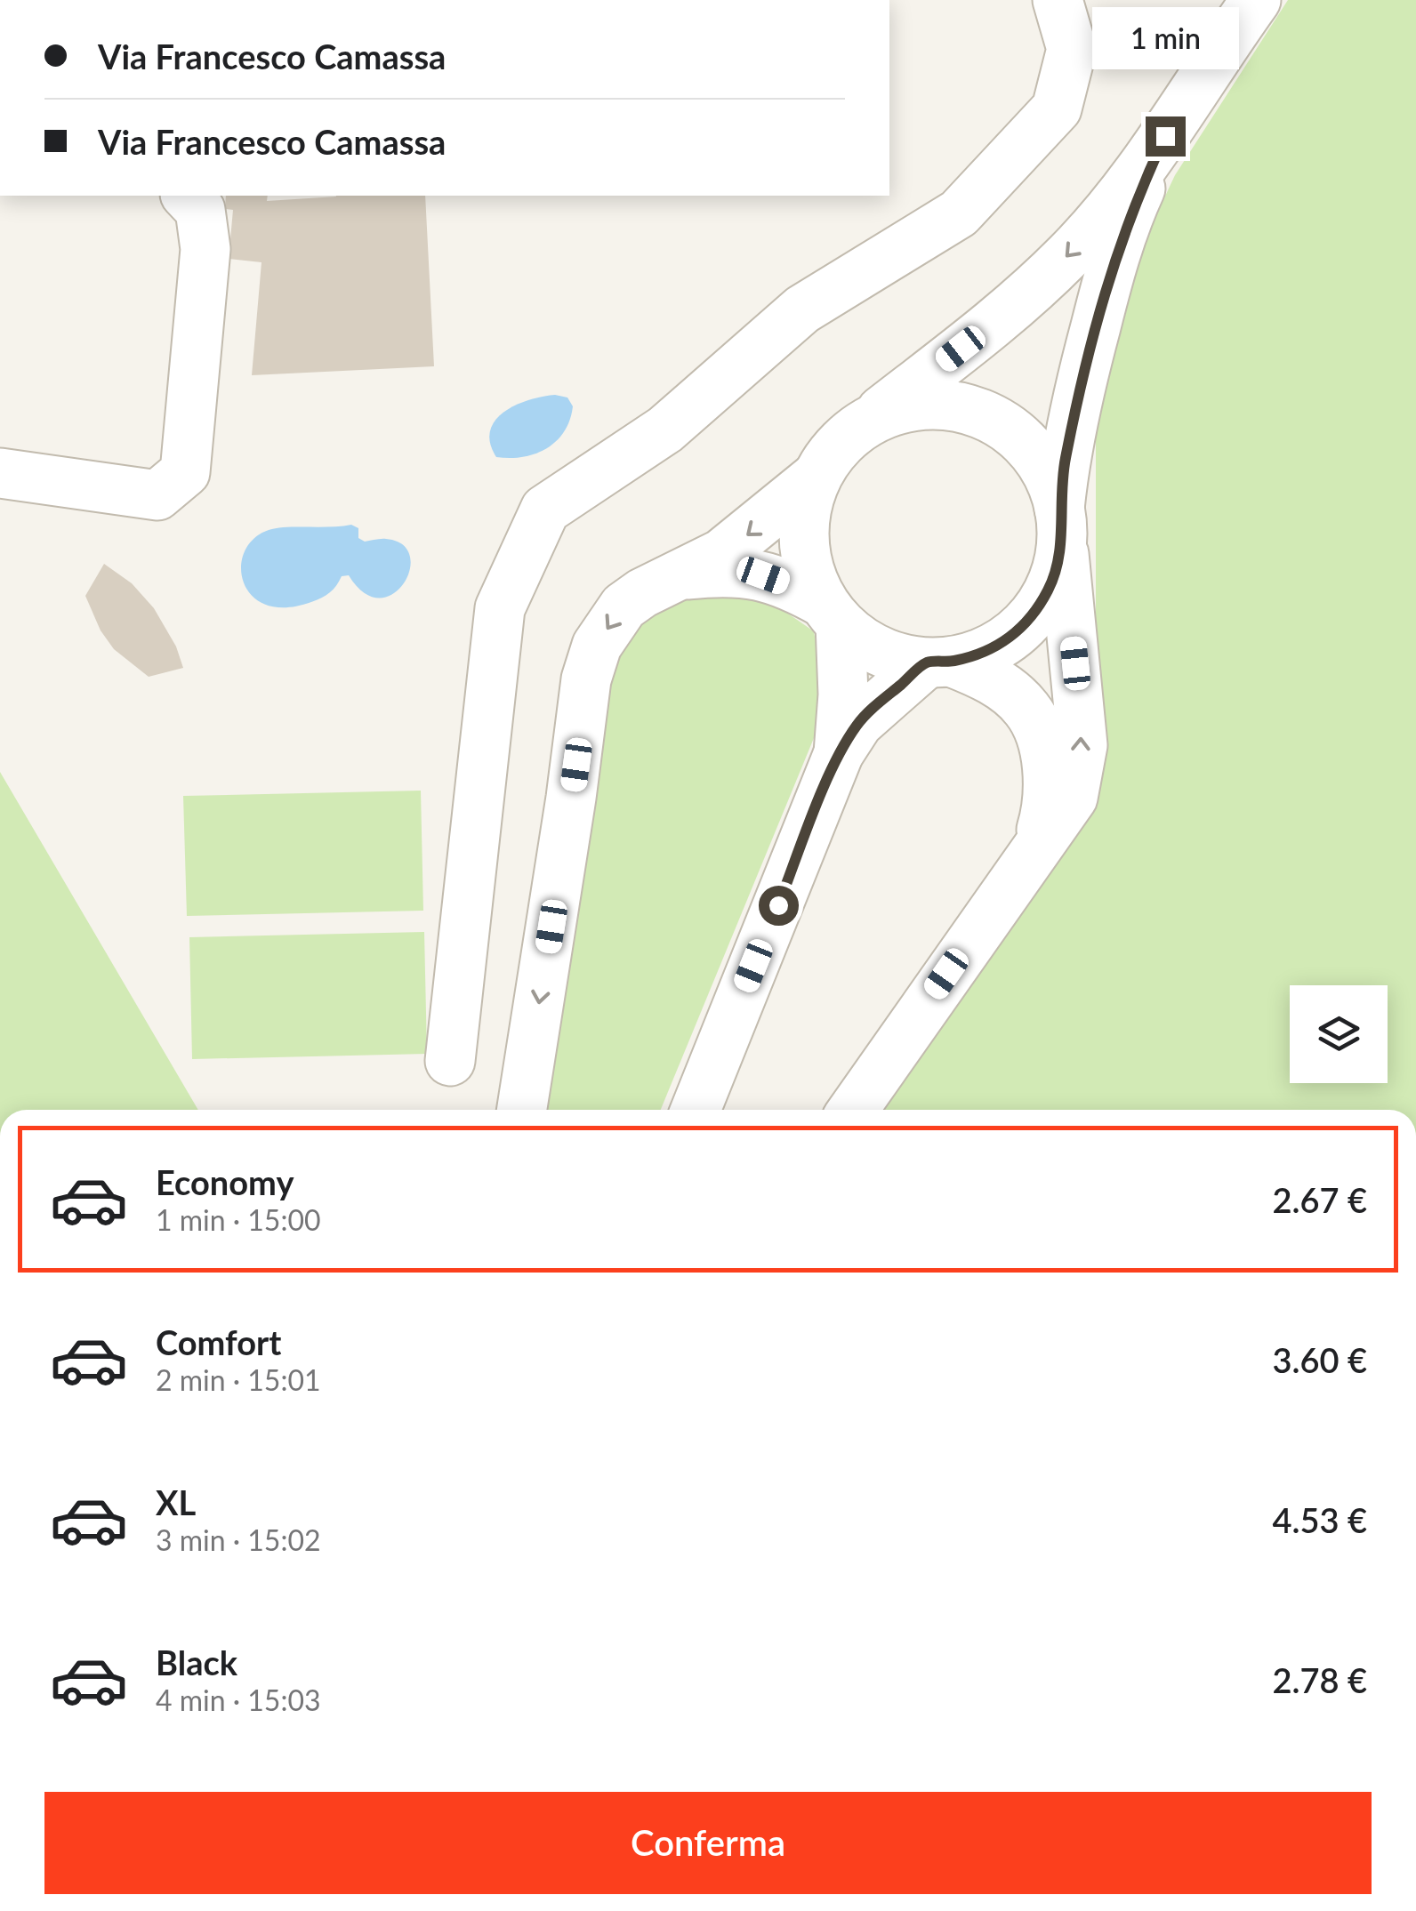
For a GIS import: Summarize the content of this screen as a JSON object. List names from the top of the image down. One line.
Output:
{"page":{"banner":["Via Francesco Camassa","Via Francesco Camassa"],"bubble":"1 min","list":[{"name":"Economy","note":"1 min · 15:00","value":"2.67 €"},{"name":"Comfort","note":"2 min · 15:01","value":"3.60 €"},{"name":"XL","note":"3 min · 15:02","value":"4.53 €"},{"name":"Black","note":"4 min · 15:03","value":"2.78 €"}],"buttons":"Conferma"}}
